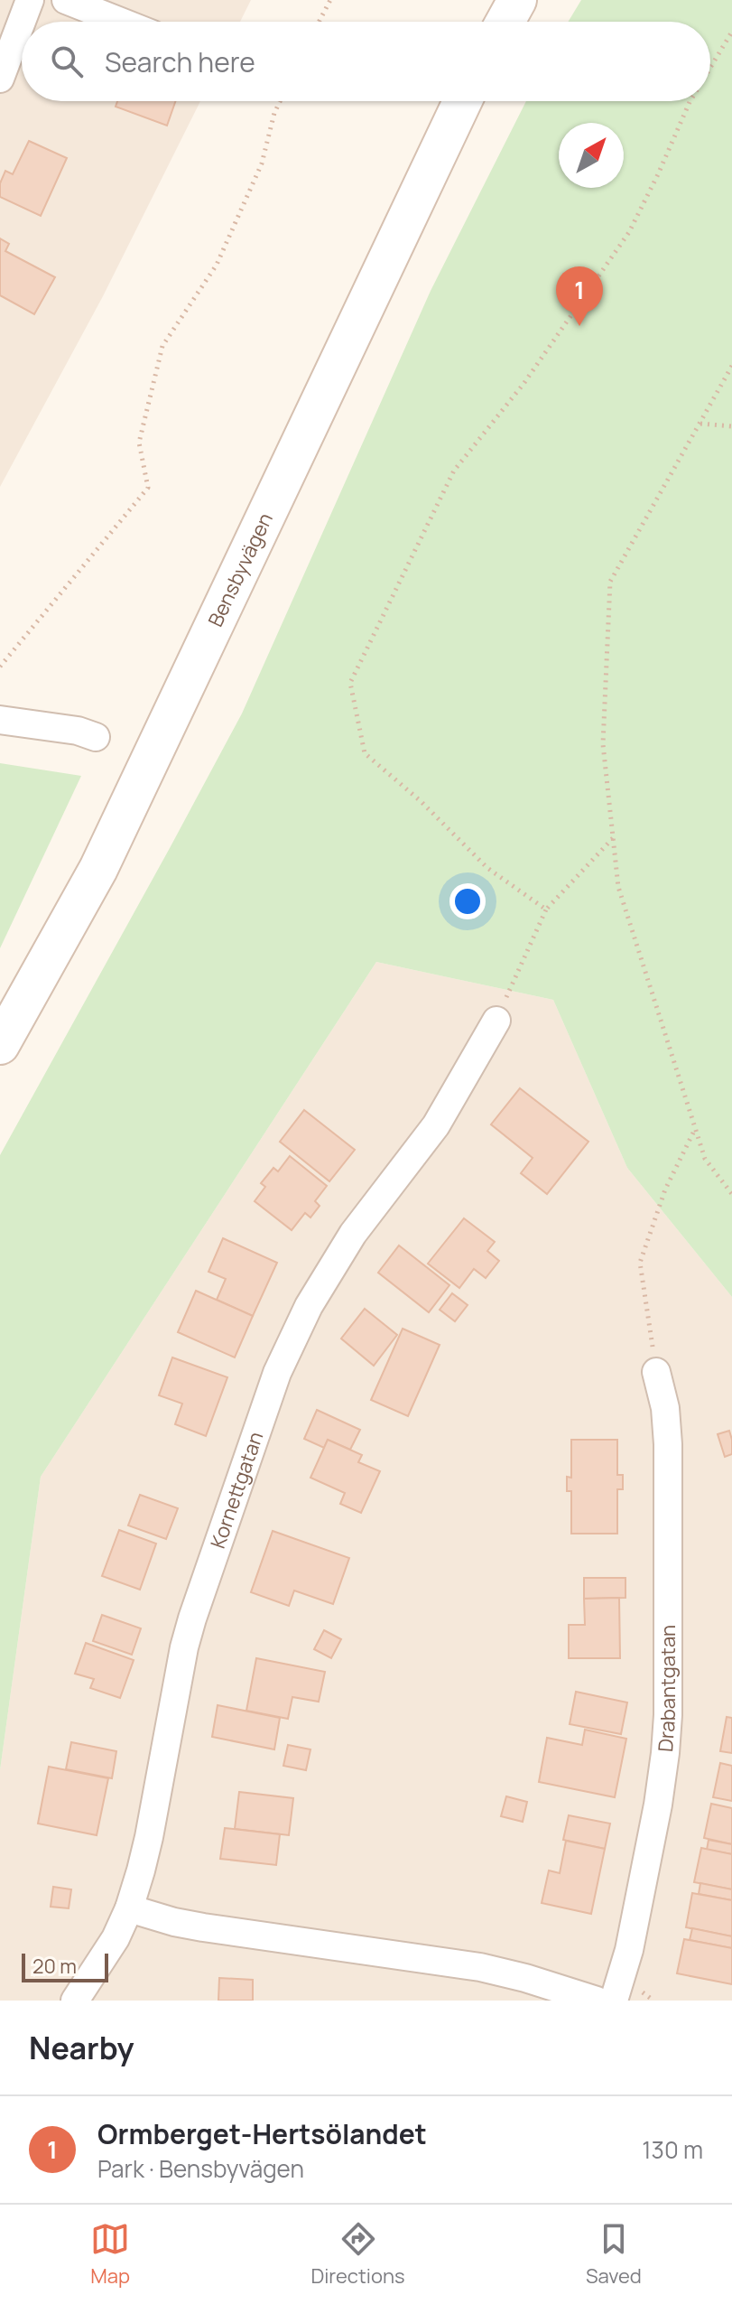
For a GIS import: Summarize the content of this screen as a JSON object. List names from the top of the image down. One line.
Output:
{"streets":{"main road":["Bensbyvägen"],"street":["Kornettgatan","Drabantgatan"]},"scale_bar":"20 m","north":"top right","page":{"search":"Search here","pins":"1","scale":"20 m","heading":"Nearby","list":[{"mark":"1","name":"Ormberget-Hertsölandet","note":"Park · Bensbyvägen","value":"130 m"}],"nav":["Map","Directions","Saved"]}}
